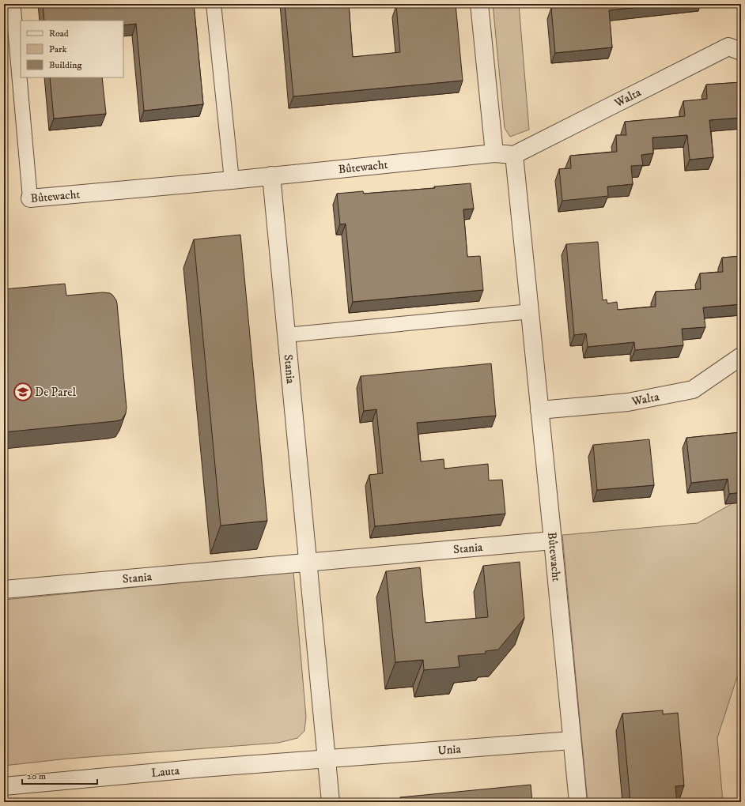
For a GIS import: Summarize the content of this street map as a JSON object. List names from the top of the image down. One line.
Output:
{"streets":{"street":["Walta","Bûtewacht","Stania","Unia","Lauta"]},"crossings":[["Walta","Bûtewacht"],["Bûtewacht","Stania"],["Bûtewacht","Unia"],["Stania","Unia"],["Stania","Lauta"],["Unia","Lauta"]],"places":{"school or university":["De Parel"]},"legend":["Road","Park","Building"],"scale_bar":"20 m"}
